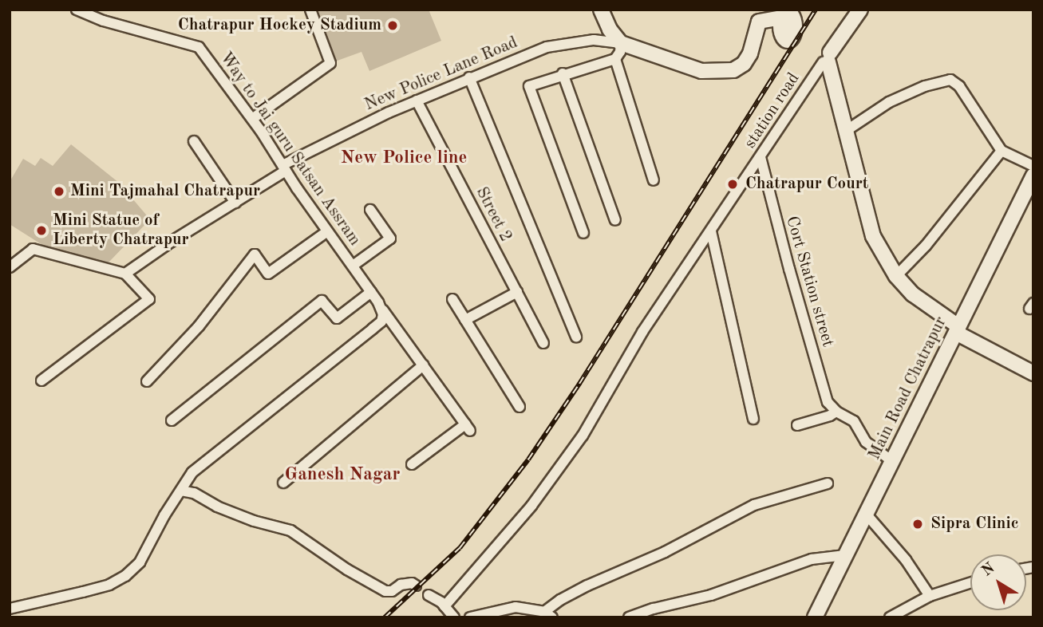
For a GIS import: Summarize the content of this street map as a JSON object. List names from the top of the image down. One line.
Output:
{"streets":{"street":["New Police Lane Road","station road","Way to Jai guru Satsan Assram","Street 2","Cort Station street","Main Road Chatrapur"]},"crossings":[["New Police Lane Road","Way to Jai guru Satsan Assram"],["New Police Lane Road","Street 2"],["station road","Cort Station street"]],"districts":["New Police line","Ganesh Nagar"],"places":["Chatrapur Hockey Stadium","Chatrapur Court","Mini Tajmahal Chatrapur","Mini Statue of Liberty Chatrapur","Sipra Clinic"],"north":"top left"}
